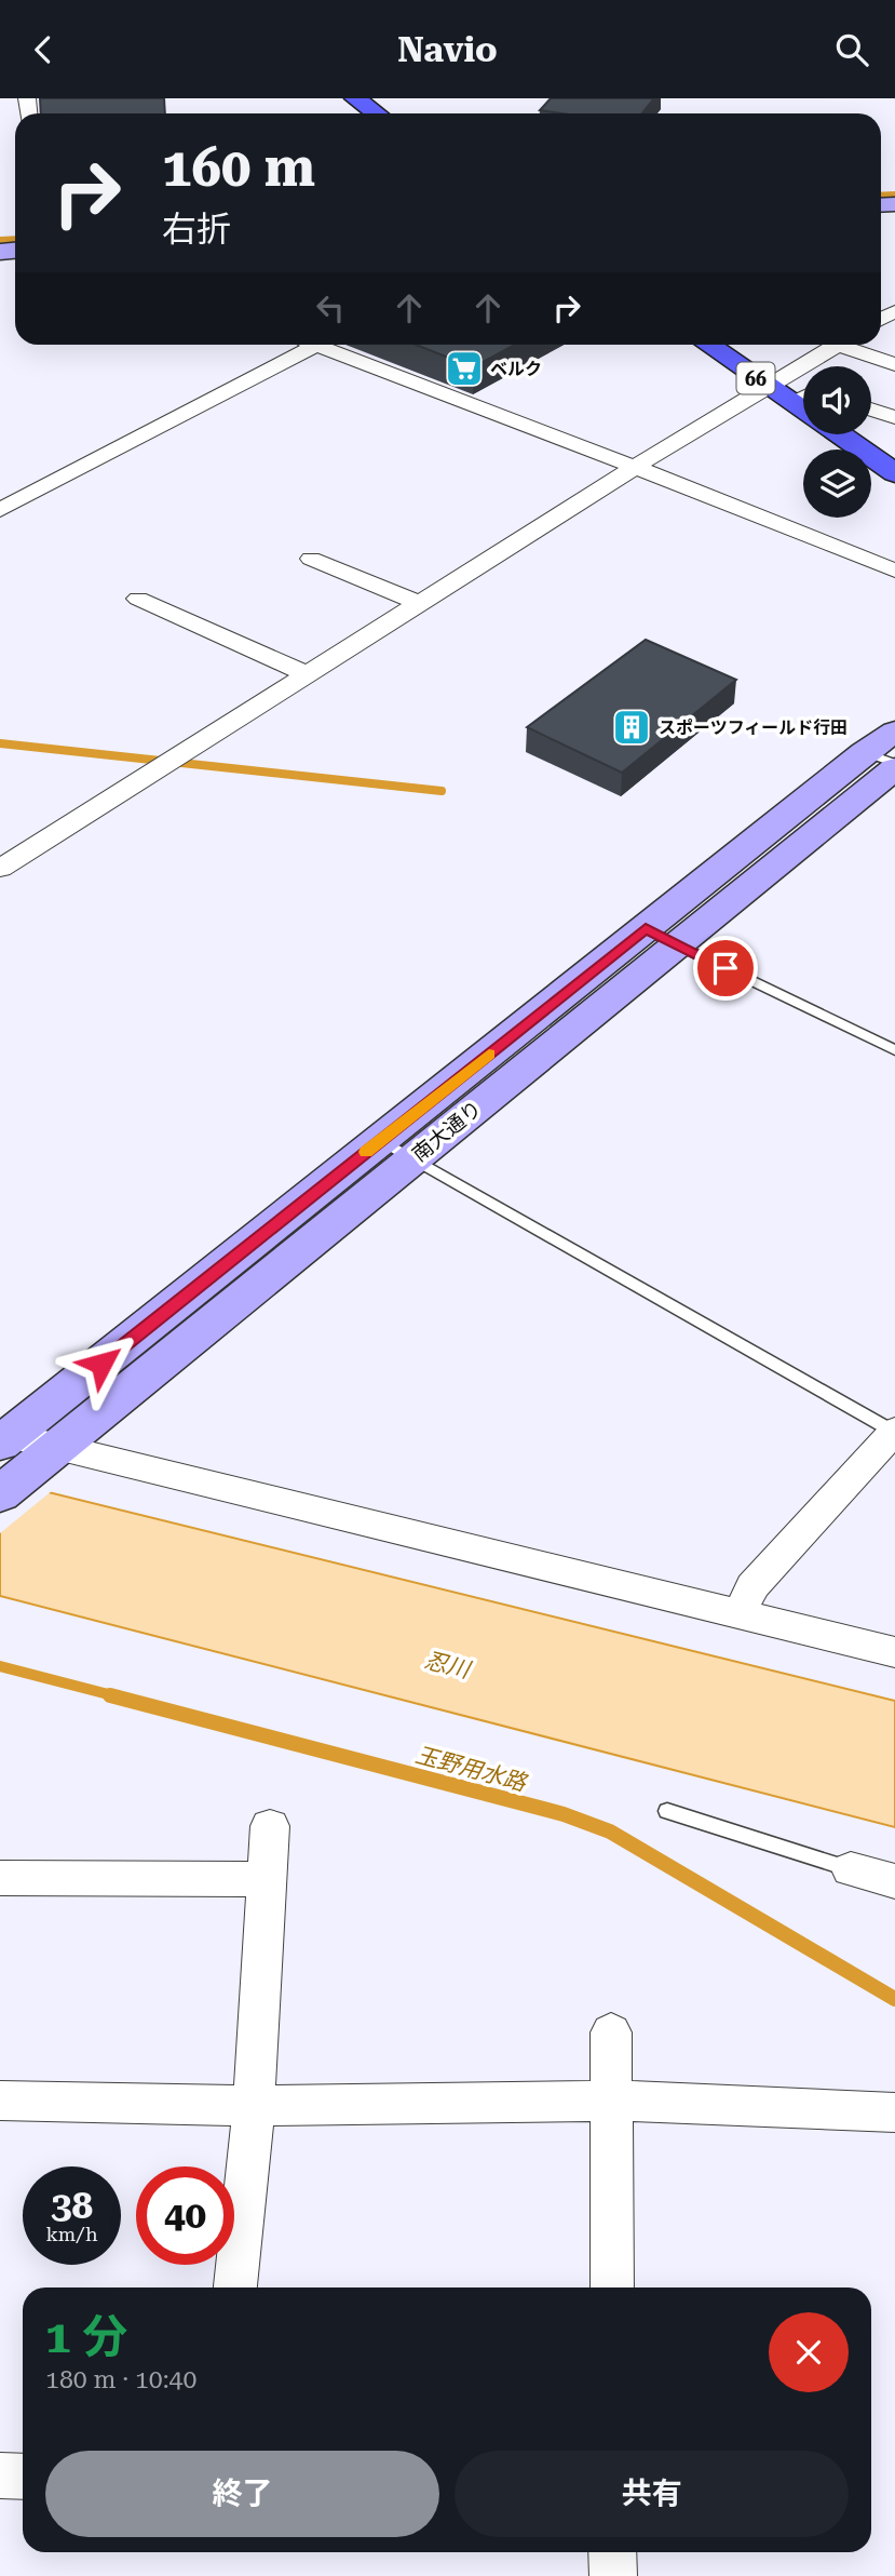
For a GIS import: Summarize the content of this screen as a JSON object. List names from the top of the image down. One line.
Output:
{"streets":{"main road":["66"],"street":["南大通り"]},"water":["忍川","玉野用水路"],"places":{"supermarket":["ベルク"],"building":["スポーツフィールド行田"]},"page":{"header":"Navio","turn":["160 m","右折"],"speed":"38 km/h","limit":"40","heading":["1 分","180 m · 10:40"],"buttons":["終了","共有"]}}
